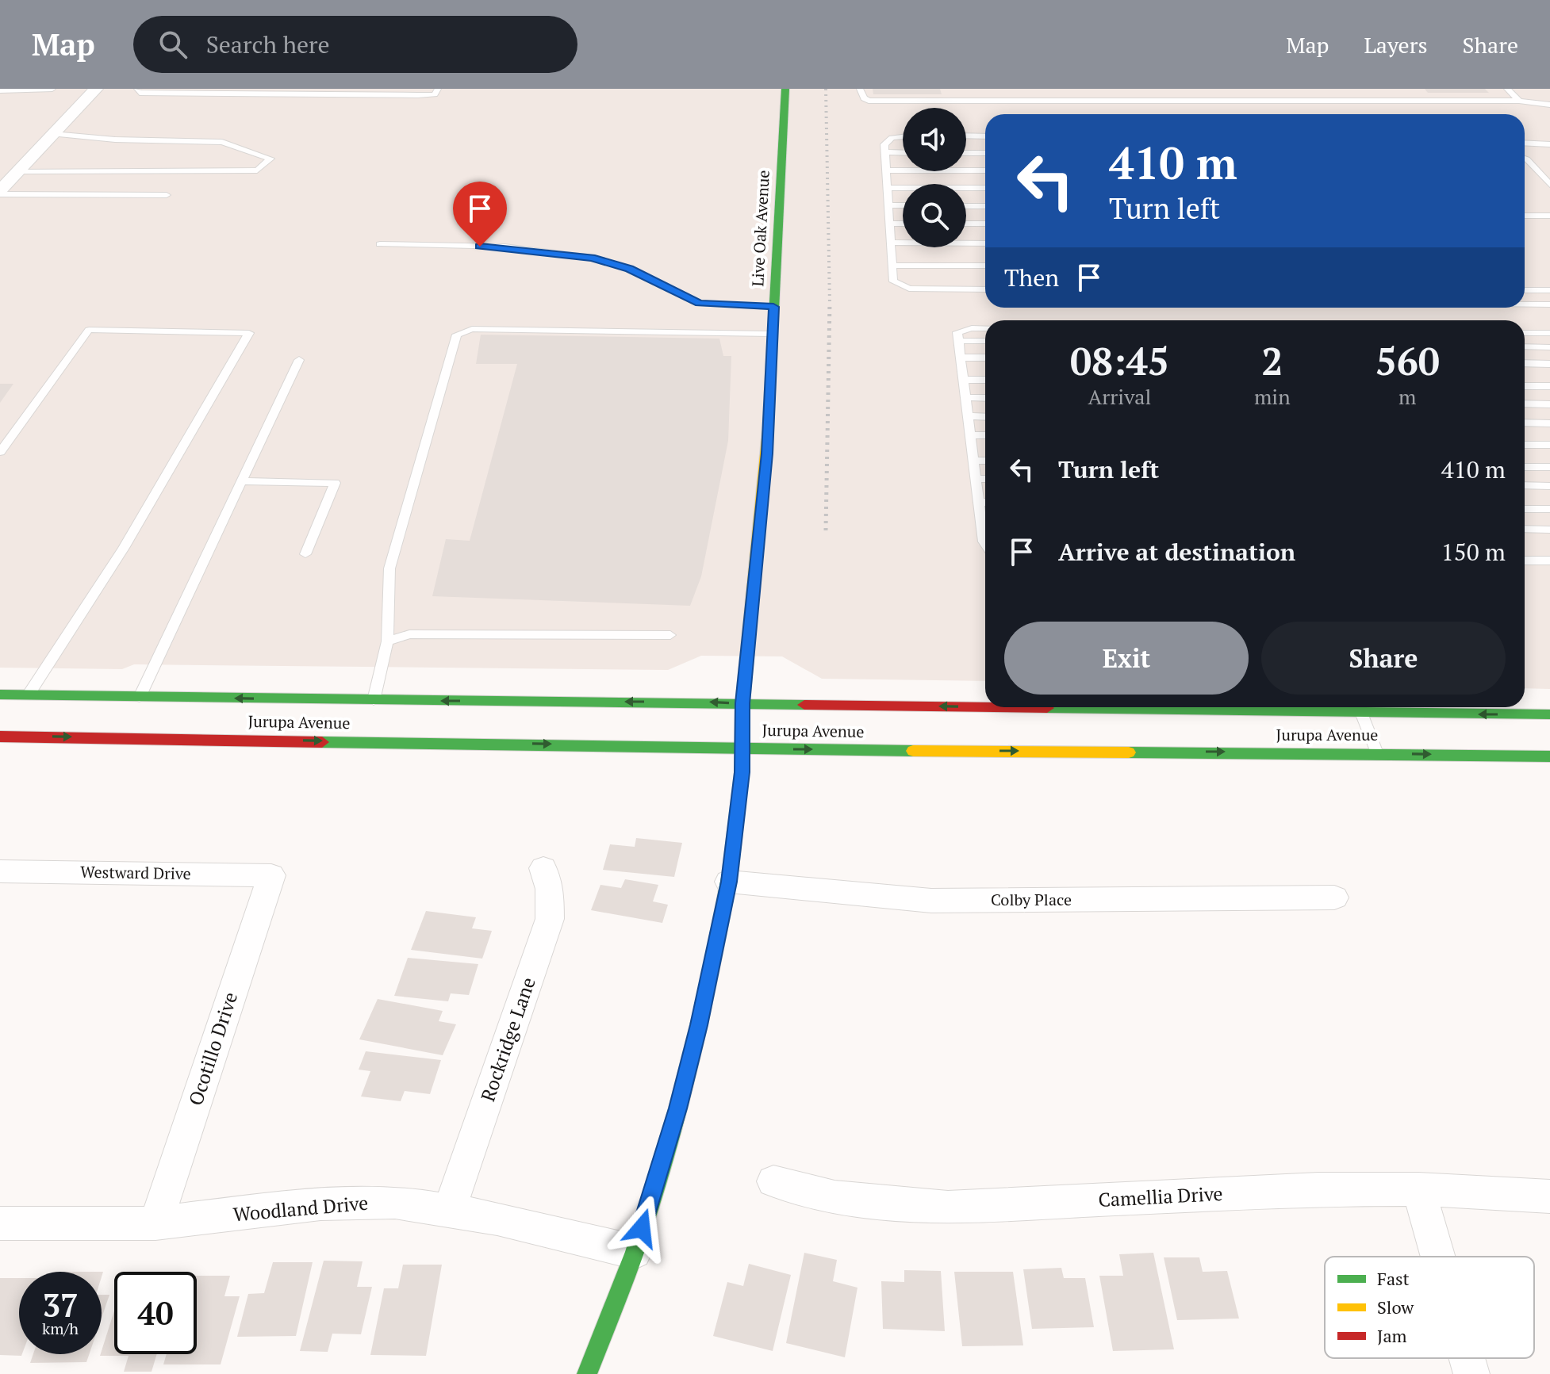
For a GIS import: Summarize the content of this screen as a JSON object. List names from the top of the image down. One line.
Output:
{"streets":{"main road":["Live Oak Avenue","Jurupa Avenue"],"street":["Westward Drive","Colby Place","Rockridge Lane","Ocotillo Drive","Camellia Drive","Woodland Drive"]},"crossings":[["Live Oak Avenue","Jurupa Avenue"],["Live Oak Avenue","Colby Place"],["Live Oak Avenue","Woodland Drive"],["Westward Drive","Ocotillo Drive"],["Rockridge Lane","Woodland Drive"],["Ocotillo Drive","Woodland Drive"]],"legend":["Fast","Slow","Jam"],"page":{"header":"Map","search":"Search here","nav":["Map","Layers","Share"],"turn":["410 m","Turn left"],"then":"Then","eta":["08:45","Arrival","2","min","560","m"],"list":[{"name":"Turn left","value":"410 m"},{"name":"Arrive at destination","value":"150 m"}],"buttons":["Exit","Share"],"speed":"37 km/h","limit":"40"}}
